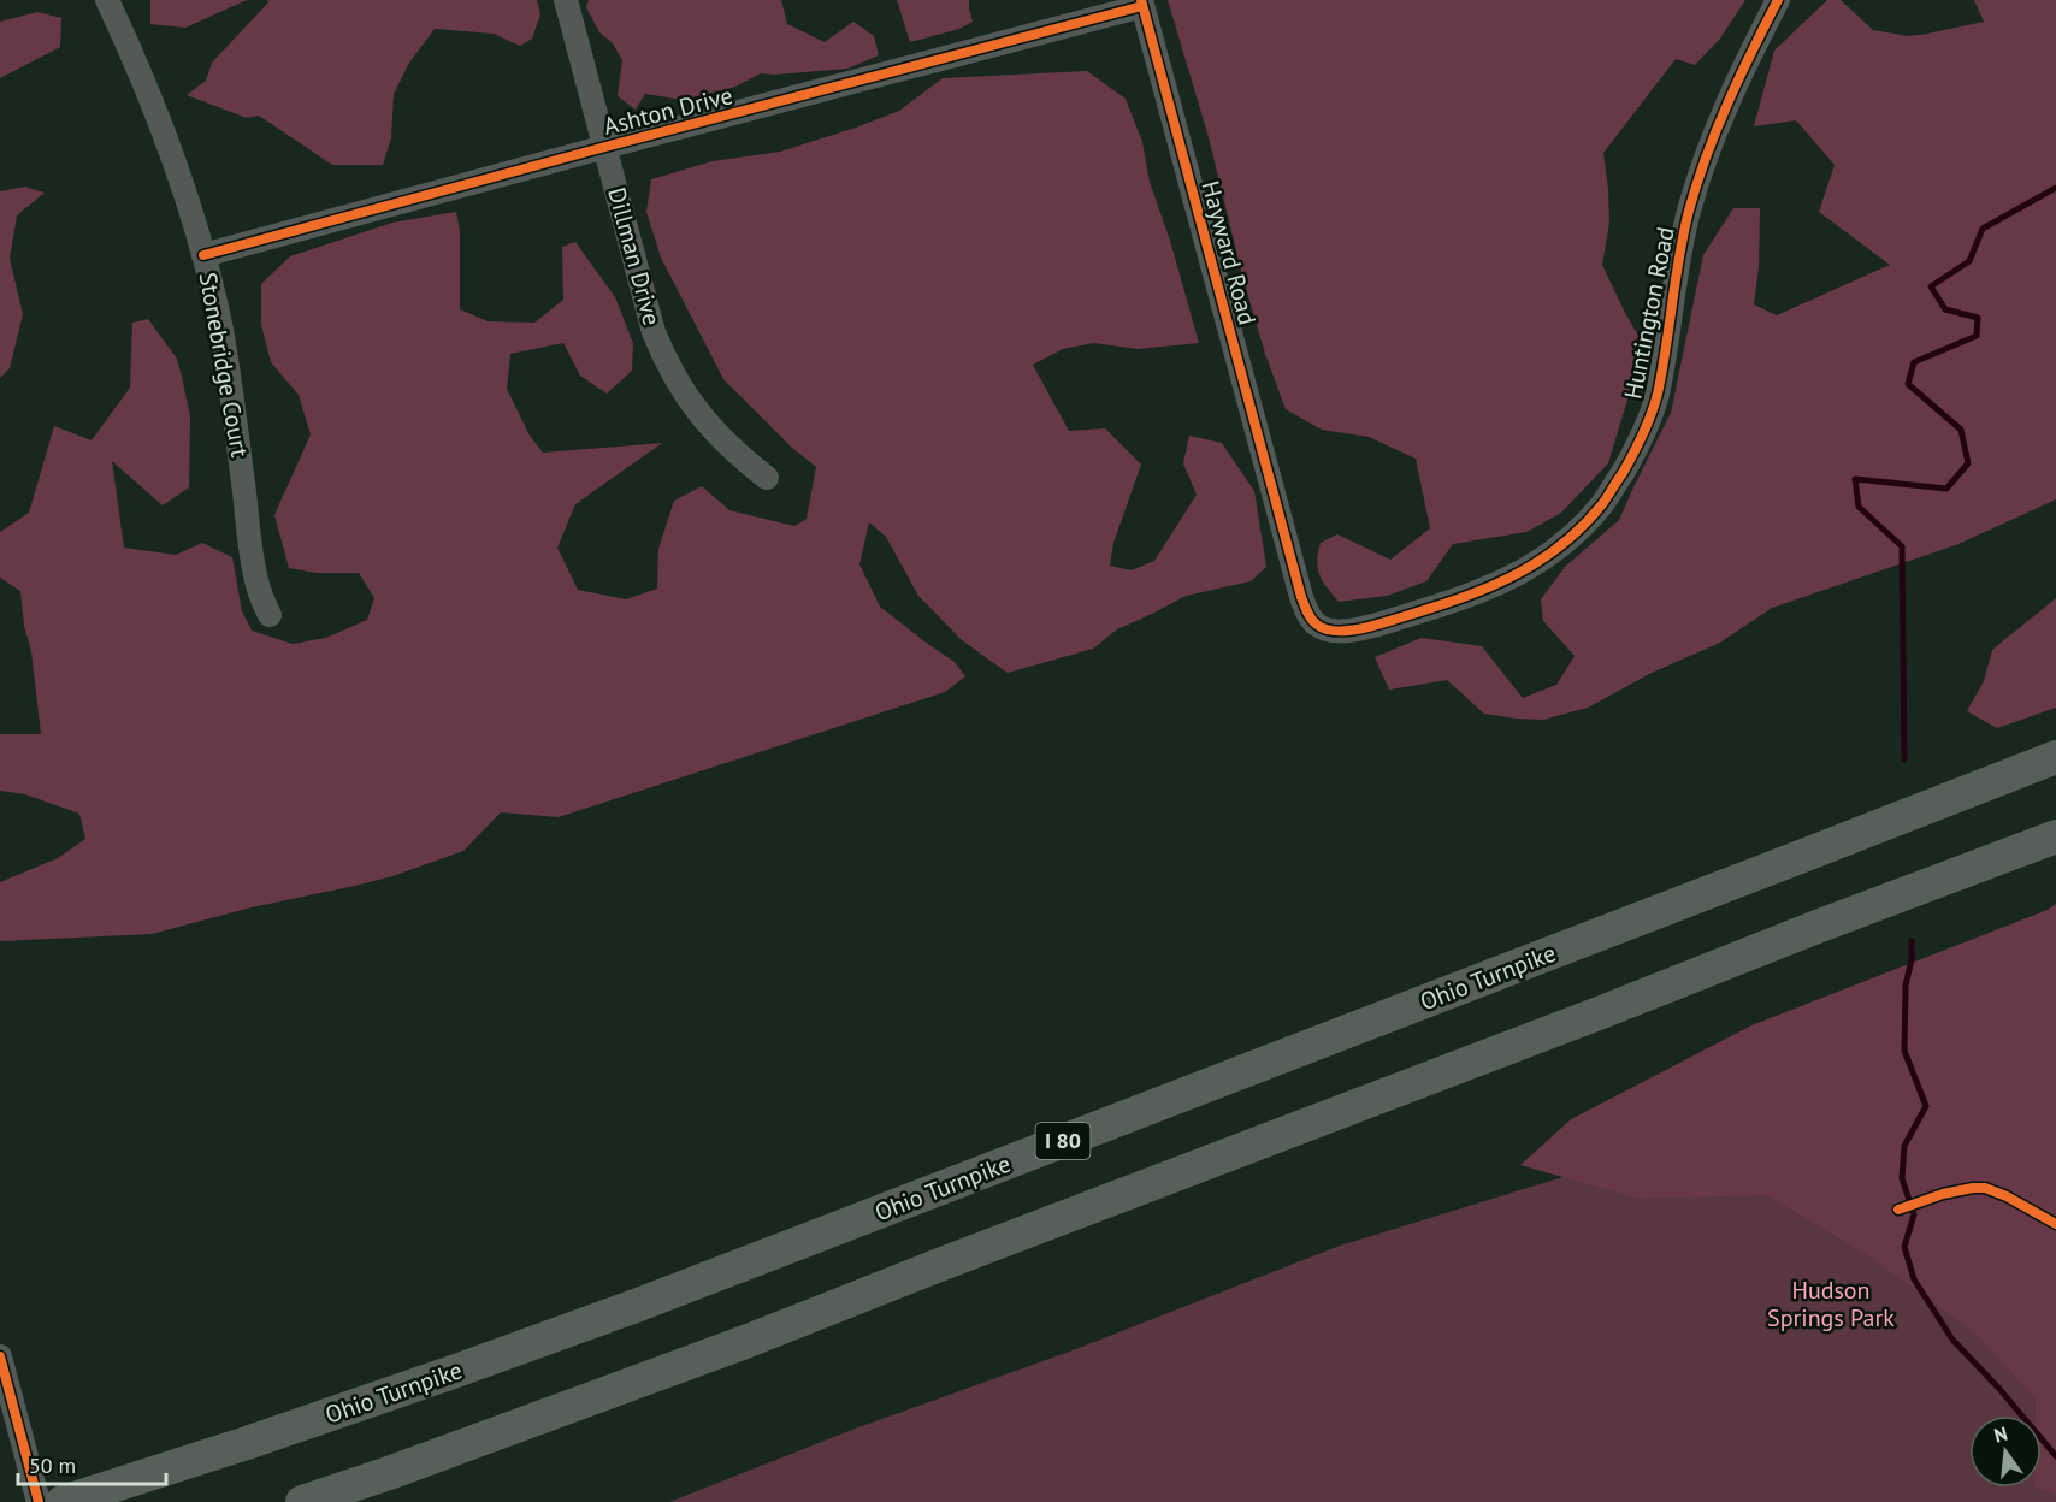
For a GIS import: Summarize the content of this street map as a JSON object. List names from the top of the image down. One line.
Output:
{"streets":{"highway":["Ohio Turnpike","I 80"],"street":["Ashton Drive","Hayward Road","Dillman Drive","Huntington Road","Stonebridge Court"]},"crossings":[["Ashton Drive","Hayward Road"],["Ashton Drive","Dillman Drive"],["Ashton Drive","Stonebridge Court"],["Hayward Road","Huntington Road"]],"parks":["Hudson Springs Park"],"scale_bar":"50 m","north":"top"}
